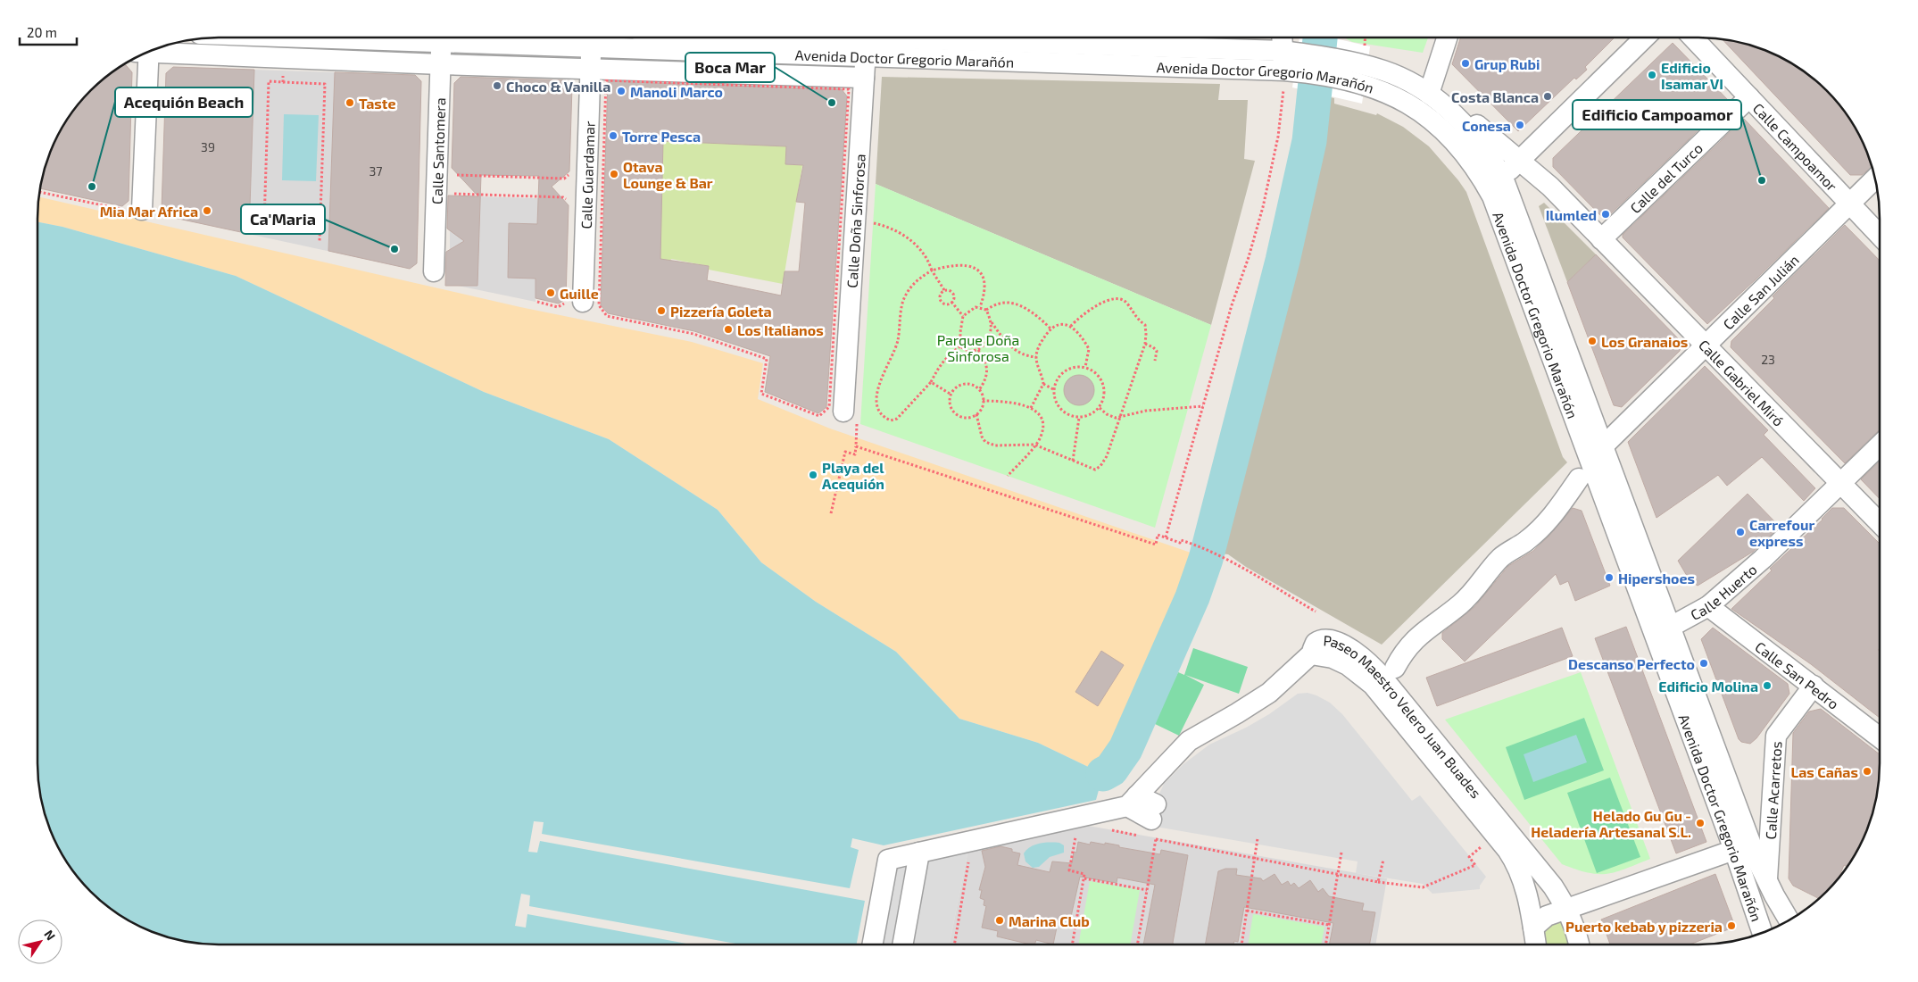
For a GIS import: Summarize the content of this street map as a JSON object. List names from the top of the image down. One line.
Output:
{"streets":{"street":["Avenida Doctor Gregorio Marañón","Calle Campoamor","Calle Santomera","Calle Guardamar","Calle del Turco","Calle Doña Sinforosa","Calle San Julián","Calle Gabriel Miró","Calle Huerto","Calle San Pedro","Paseo Maestro Velero Juan Buades","Calle Acarretos"]},"crossings":[["Avenida Doctor Gregorio Marañón","Calle Guardamar"],["Avenida Doctor Gregorio Marañón","Calle Doña Sinforosa"],["Avenida Doctor Gregorio Marañón","Calle San Julián"],["Avenida Doctor Gregorio Marañón","Calle Gabriel Miró"],["Avenida Doctor Gregorio Marañón","Calle Huerto"],["Avenida Doctor Gregorio Marañón","Calle Acarretos"],["Calle Campoamor","Calle del Turco"],["Calle Campoamor","Calle San Julián"],["Calle del Turco","Calle Gabriel Miró"],["Calle San Julián","Calle Gabriel Miró"],["Calle Gabriel Miró","Calle Huerto"],["Calle Huerto","Calle San Pedro"],["Calle San Pedro","Calle Acarretos"]],"parks":["Parque Doña Sinforosa"],"places":["Grup Rubi","Edificio Isamar VI","Choco & Vanilla","Manoli Marco","Costa Blanca","Taste","Boca Mar","Conesa","Torre Pesca","Otava Lounge & Bar","Edificio Campoamor","Acequión Beach","Mia Mar Africa","Ilumled","Ca'Maria","Guille","Pizzería Goleta","Los Italianos","Los Granaios","Playa del Acequión","Carrefour express","Hipershoes","Descanso Perfecto","Edificio Molina","Las Cañas","Helado Gu Gu - Heladería Artesanal S.L.","Marina Club","Puerto kebab y pizzeria"],"house_numbers":["39","37","23"],"scale_bar":"20 m","north":"top right"}
